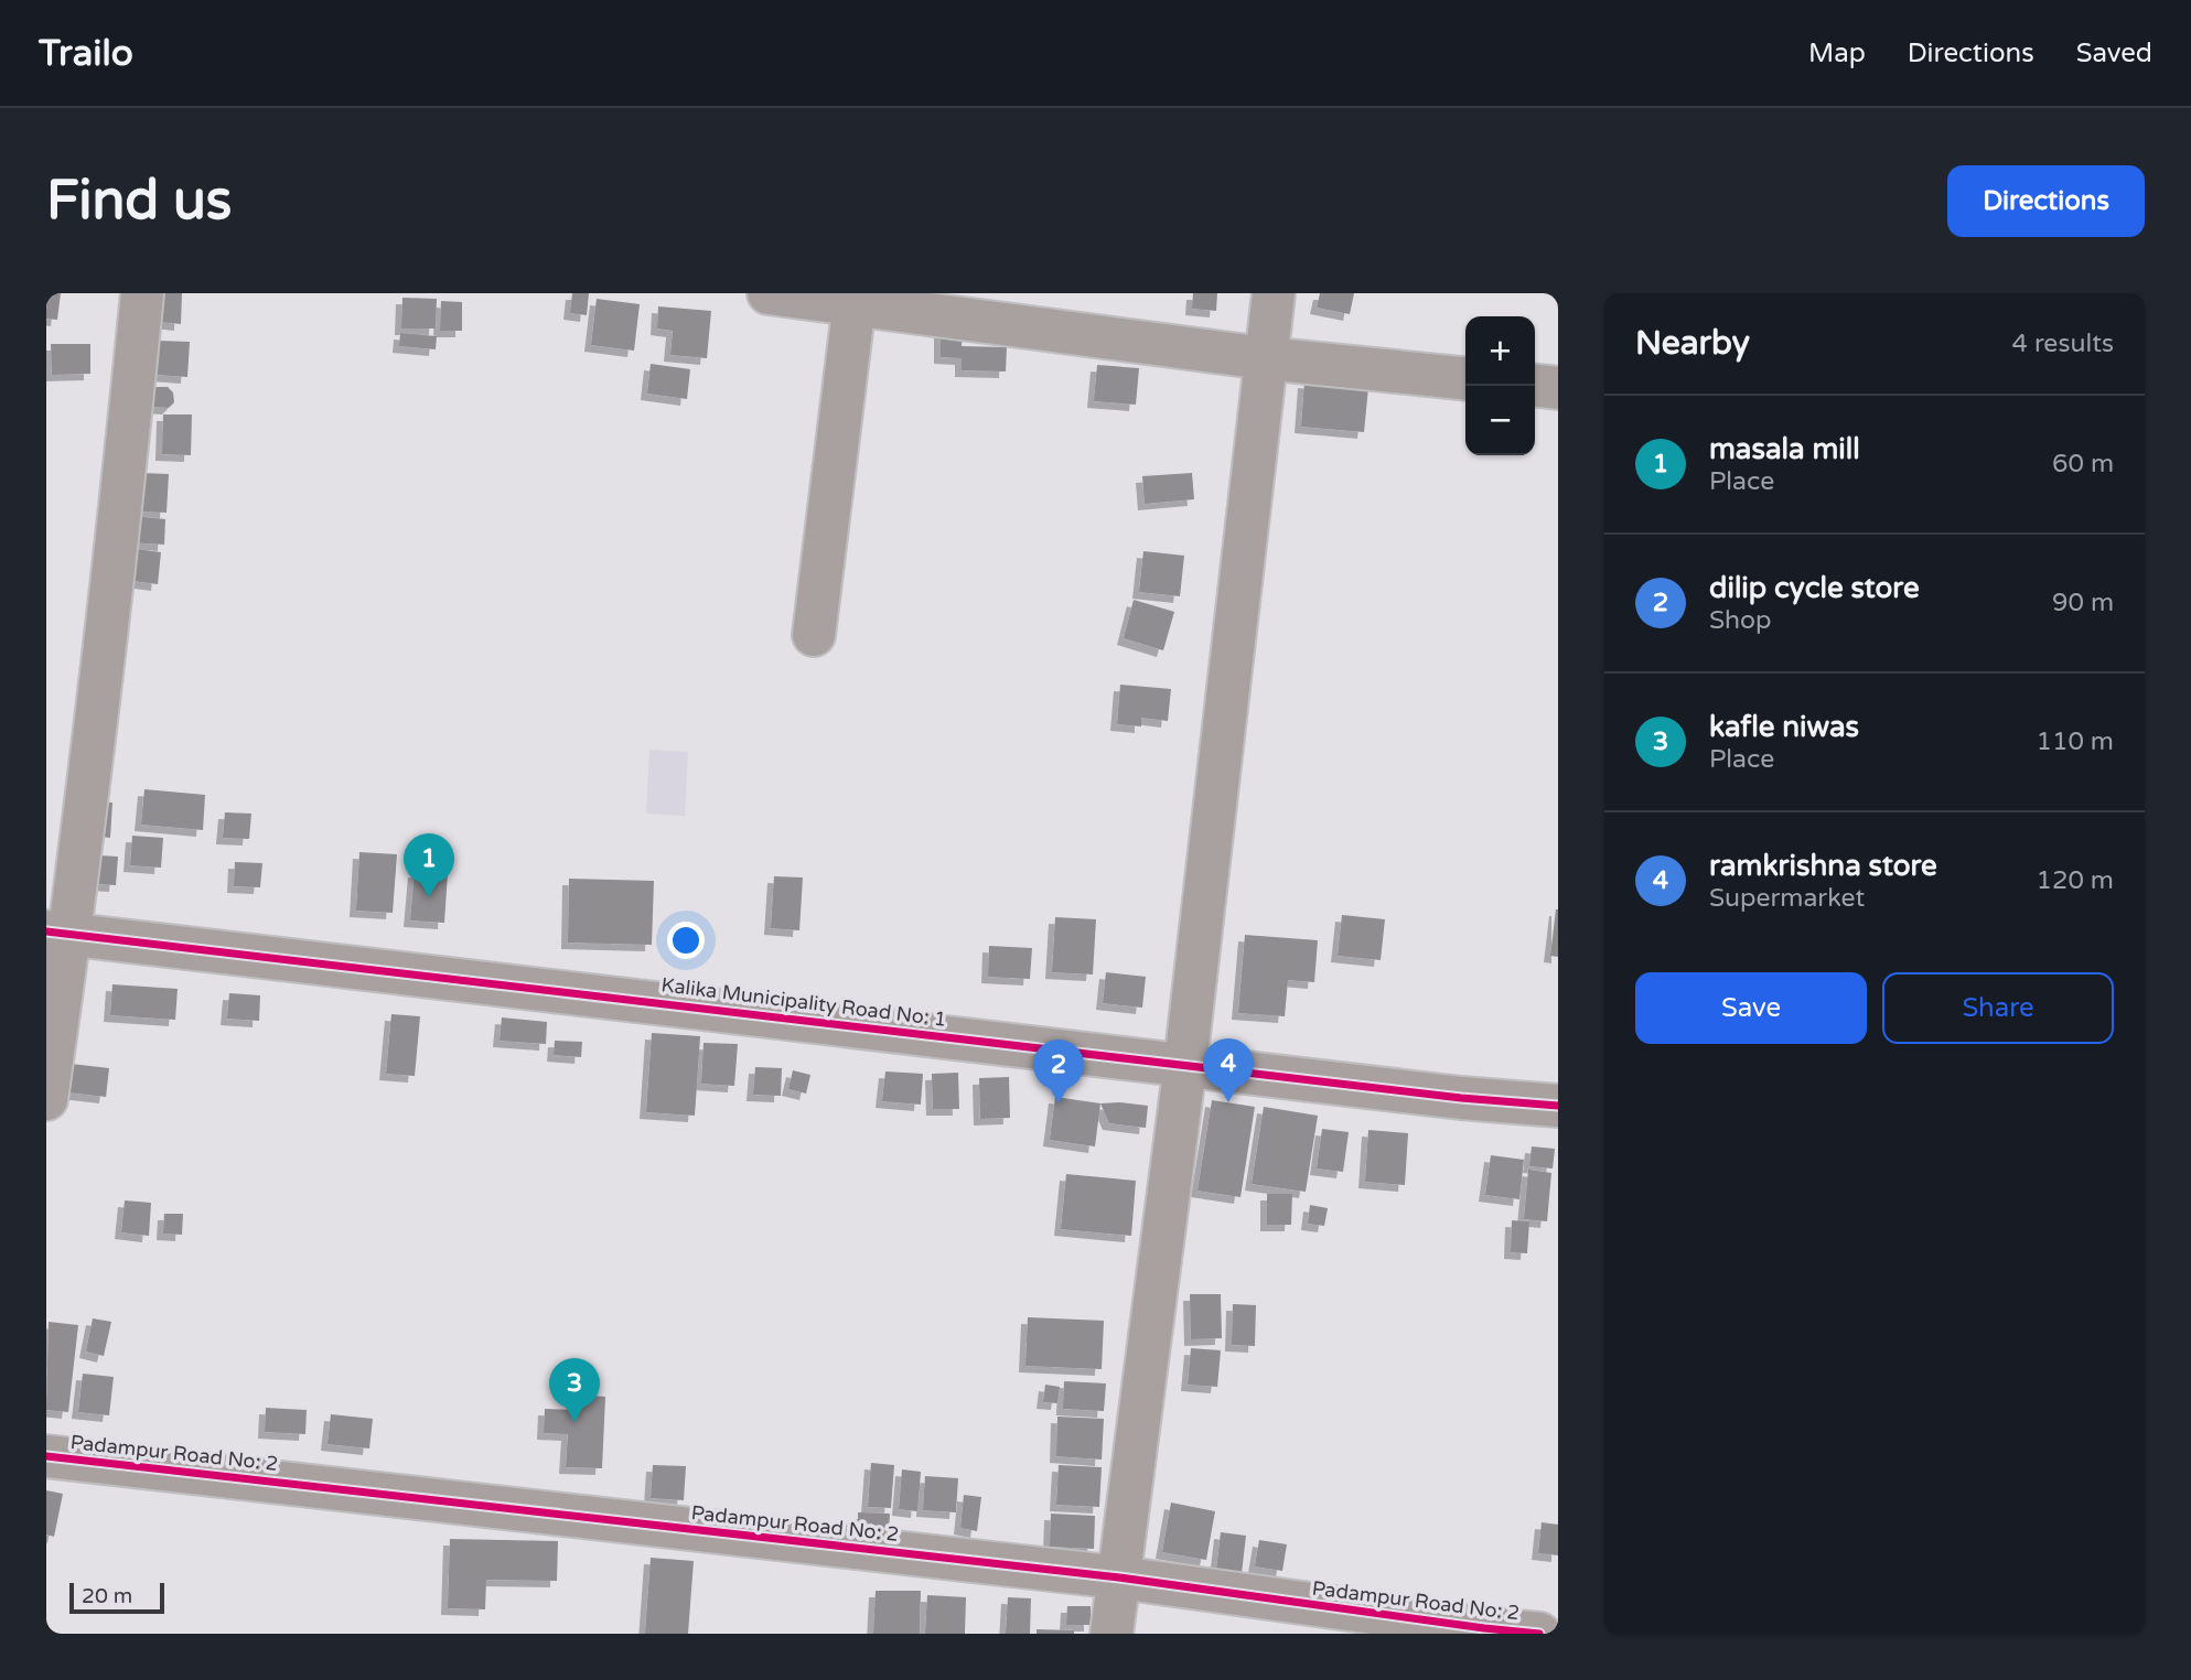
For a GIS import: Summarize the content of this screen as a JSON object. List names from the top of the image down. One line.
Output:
{"streets":{"street":["Kalika Municipality Road No: 1","Padampur Road No: 2"]},"scale_bar":"20 m","page":{"header":"Trailo","nav":["Map","Directions","Saved"],"buttons":["Directions",["Save","Share"]],"title":"Find us","heading":["Nearby","4 results"],"map_buttons":["+","−"],"list":[{"mark":"1","name":"masala mill","note":"Place","value":"60 m"},{"mark":"2","name":"dilip cycle store","note":"Shop","value":"90 m"},{"mark":"3","name":"kafle niwas","note":"Place","value":"110 m"},{"mark":"4","name":"ramkrishna store","note":"Supermarket","value":"120 m"}],"pins":["1","4","2","3"],"scale":"20 m"}}
